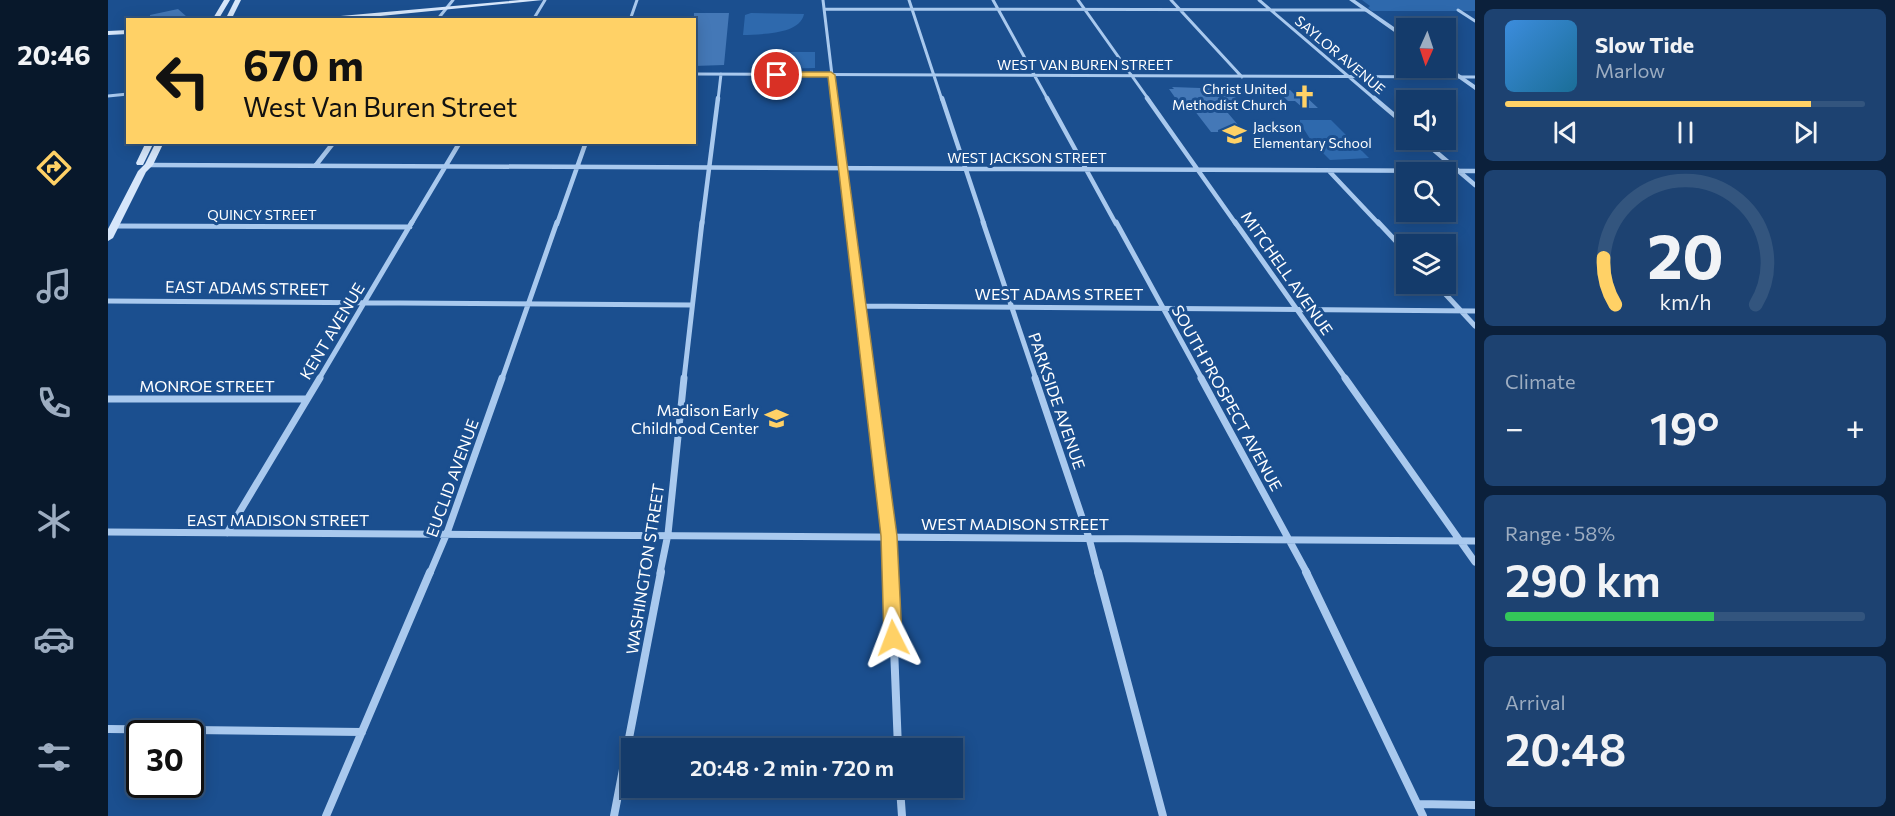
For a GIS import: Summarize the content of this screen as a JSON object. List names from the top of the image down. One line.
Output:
{"streets":{"street":["SAYLOR AVENUE","WEST VAN BUREN STREET","WEST JACKSON STREET","QUINCY STREET","MITCHELL AVENUE","EAST ADAMS STREET","WEST ADAMS STREET","KENT AVENUE","MONROE STREET","SOUTH PROSPECT AVENUE","PARKSIDE AVENUE","EUCLID AVENUE","EAST MADISON STREET","WEST MADISON STREET","WASHINGTON STREET"]},"crossings":[["SAYLOR AVENUE","WEST VAN BUREN STREET"],["WEST VAN BUREN STREET","MITCHELL AVENUE"],["WEST VAN BUREN STREET","SOUTH PROSPECT AVENUE"],["WEST VAN BUREN STREET","PARKSIDE AVENUE"],["WEST VAN BUREN STREET","WASHINGTON STREET"],["WEST JACKSON STREET","MITCHELL AVENUE"],["WEST JACKSON STREET","KENT AVENUE"],["WEST JACKSON STREET","SOUTH PROSPECT AVENUE"],["WEST JACKSON STREET","PARKSIDE AVENUE"],["WEST JACKSON STREET","EUCLID AVENUE"],["WEST JACKSON STREET","WASHINGTON STREET"],["QUINCY STREET","KENT AVENUE"],["MITCHELL AVENUE","WEST ADAMS STREET"],["MITCHELL AVENUE","WEST MADISON STREET"],["EAST ADAMS STREET","KENT AVENUE"],["EAST ADAMS STREET","EUCLID AVENUE"],["WEST ADAMS STREET","SOUTH PROSPECT AVENUE"],["WEST ADAMS STREET","PARKSIDE AVENUE"],["KENT AVENUE","MONROE STREET"],["KENT AVENUE","EAST MADISON STREET"],["SOUTH PROSPECT AVENUE","WEST MADISON STREET"],["PARKSIDE AVENUE","WEST MADISON STREET"],["EUCLID AVENUE","EAST MADISON STREET"],["EUCLID AVENUE","WEST MADISON STREET"],["EAST MADISON STREET","WEST MADISON STREET"],["WEST MADISON STREET","WASHINGTON STREET"]],"places":{"church":["Christ United Methodist Church"],"school or university":["Jackson Elementary School","Madison Early Childhood Center"]},"north":"bottom","page":{"tabs":"20:46","turn":["670 m","West Van Buren Street"],"song":["Slow Tide","Marlow"],"tile":["Climate",["Range · 58%","290 km"],["Arrival","20:48"]],"heat":["−","19°","+"],"limit":"30","trip":"20:48 · 2 min · 720 m","gauge":["20","km/h"]}}
